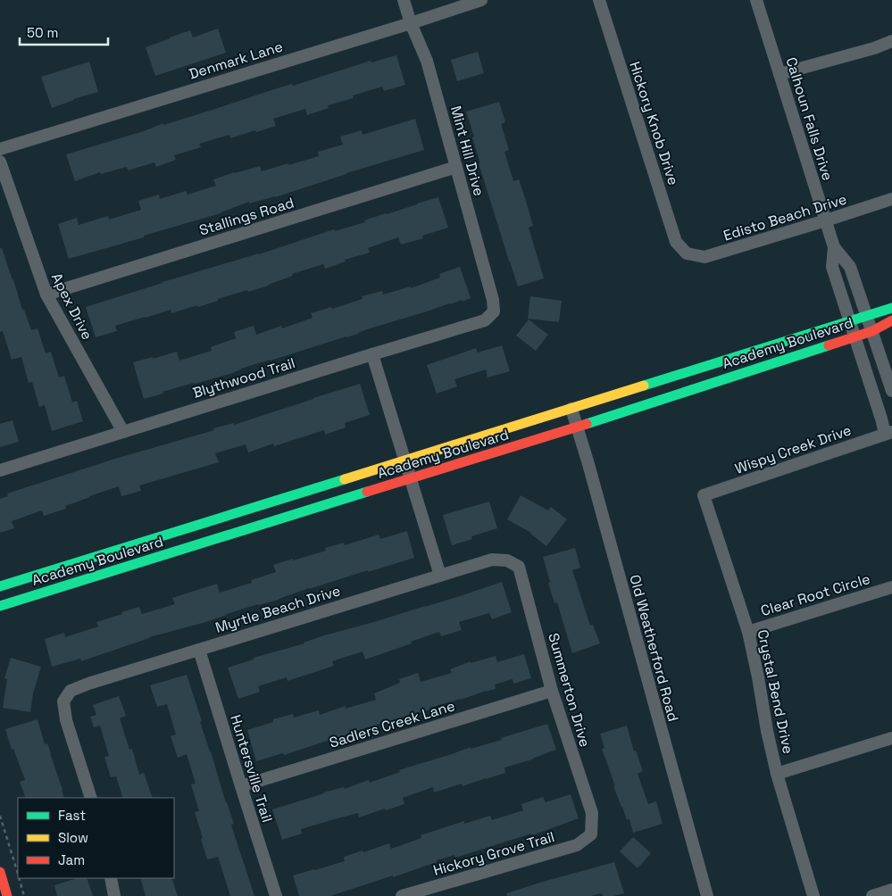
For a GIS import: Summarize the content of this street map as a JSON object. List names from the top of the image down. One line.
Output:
{"streets":{"main road":["Academy Boulevard"],"street":["Denmark Lane","Calhoun Falls Drive","Hickory Knob Drive","Mint Hill Drive","Stallings Road","Edisto Beach Drive","Apex Drive","Blythwood Trail","Wispy Creek Drive","Clear Root Circle","Myrtle Beach Drive","Old Weatherford Road","Summerton Drive","Crystal Bend Drive","Sadlers Creek Lane","Huntersville Trail","Hickory Grove Trail"]},"crossings":[["Denmark Lane","Mint Hill Drive"],["Calhoun Falls Drive","Edisto Beach Drive"],["Calhoun Falls Drive","Academy Boulevard"],["Calhoun Falls Drive","Wispy Creek Drive"],["Hickory Knob Drive","Edisto Beach Drive"],["Mint Hill Drive","Stallings Road"],["Mint Hill Drive","Blythwood Trail"],["Stallings Road","Apex Drive"],["Apex Drive","Blythwood Trail"],["Academy Boulevard","Old Weatherford Road"],["Wispy Creek Drive","Crystal Bend Drive"],["Clear Root Circle","Crystal Bend Drive"],["Myrtle Beach Drive","Summerton Drive"],["Myrtle Beach Drive","Huntersville Trail"],["Summerton Drive","Sadlers Creek Lane"],["Summerton Drive","Hickory Grove Trail"],["Sadlers Creek Lane","Huntersville Trail"]],"legend":["Fast","Slow","Jam"],"scale_bar":"50 m"}
